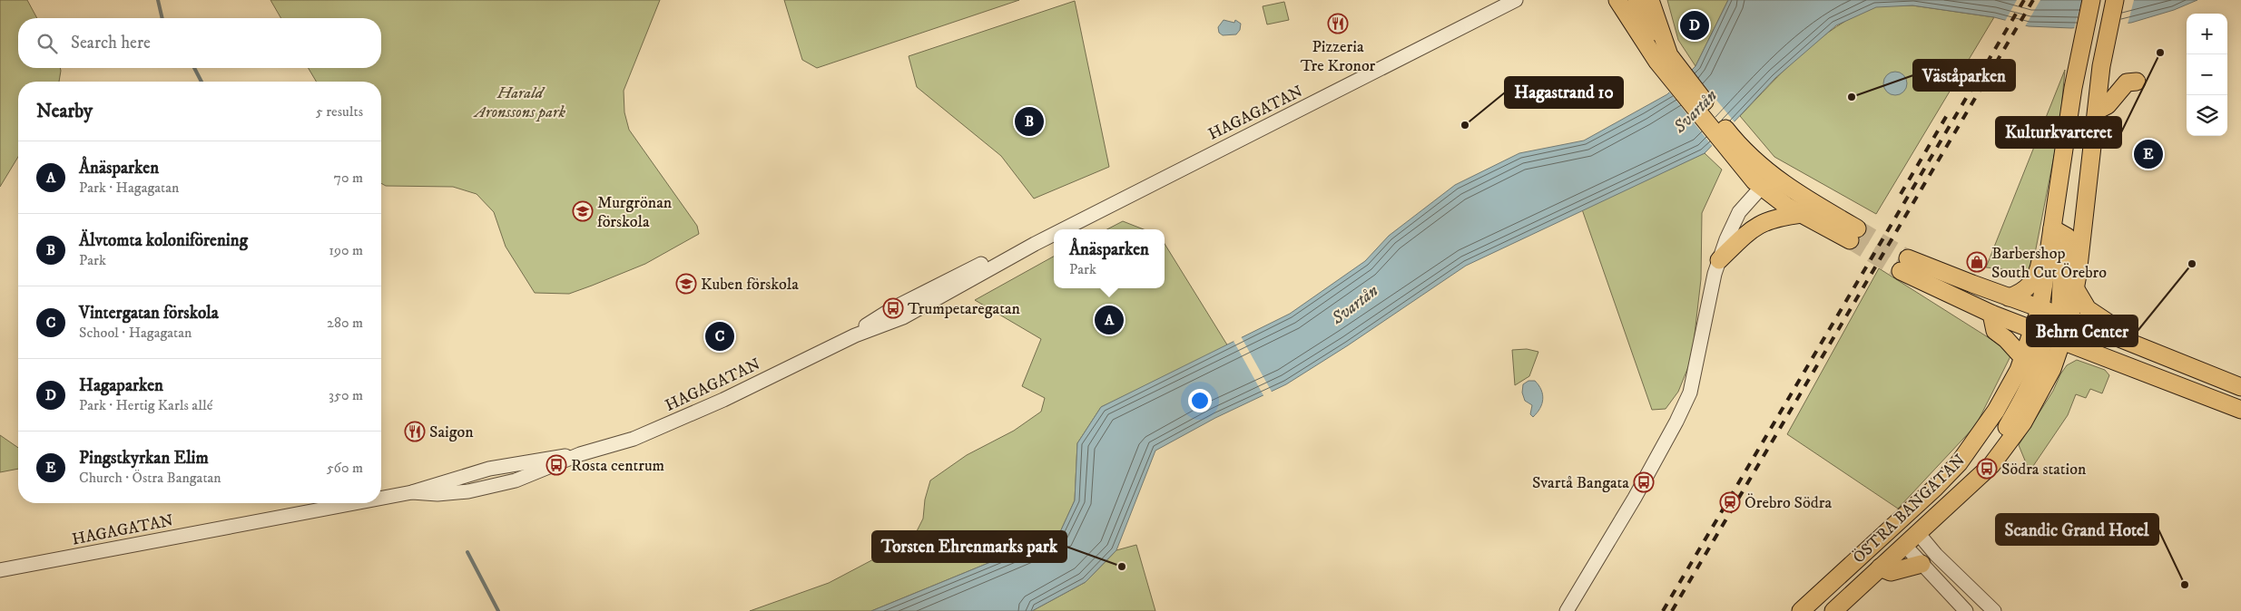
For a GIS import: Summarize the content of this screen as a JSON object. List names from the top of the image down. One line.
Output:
{"streets":{"main road":["ÖSTRA BANGATAN"],"street":["HAGAGATAN"]},"water":["Svartån"],"parks":["Harald Aronssons park"],"places":{"restaurant":["Pizzeria Tre Kronor","Saigon"],"other":["Kulturkvarteret","Väståparken","Hagastrand 10","Behrn Center","Torsten Ehrenmarks park","Scandic Grand Hotel"],"school or university":["Murgrönan förskola","Kuben förskola"],"shop":["Barbershop South Cut Örebro"],"bus stop":["Trumpetaregatan","Rosta centrum","Södra station","Svartå Bangata"],"station":["Örebro Södra"]},"page":{"pins":["D","B","E","A","C"],"map_buttons":["+","−"],"search":"Search here","heading":["Nearby","5 results"],"list":[{"mark":"A","name":"Ånäsparken","note":"Park · Hagagatan","value":"70 m"},{"mark":"B","name":"Älvtomta koloniförening","note":"Park","value":"190 m"},{"mark":"C","name":"Vintergatan förskola","note":"School · Hagagatan","value":"280 m"},{"mark":"D","name":"Hagaparken","note":"Park · Hertig Karls allé","value":"350 m"},{"mark":"E","name":"Pingstkyrkan Elim","note":"Church · Östra Bangatan","value":"560 m"}],"popup":["Ånäsparken","Park"]}}
